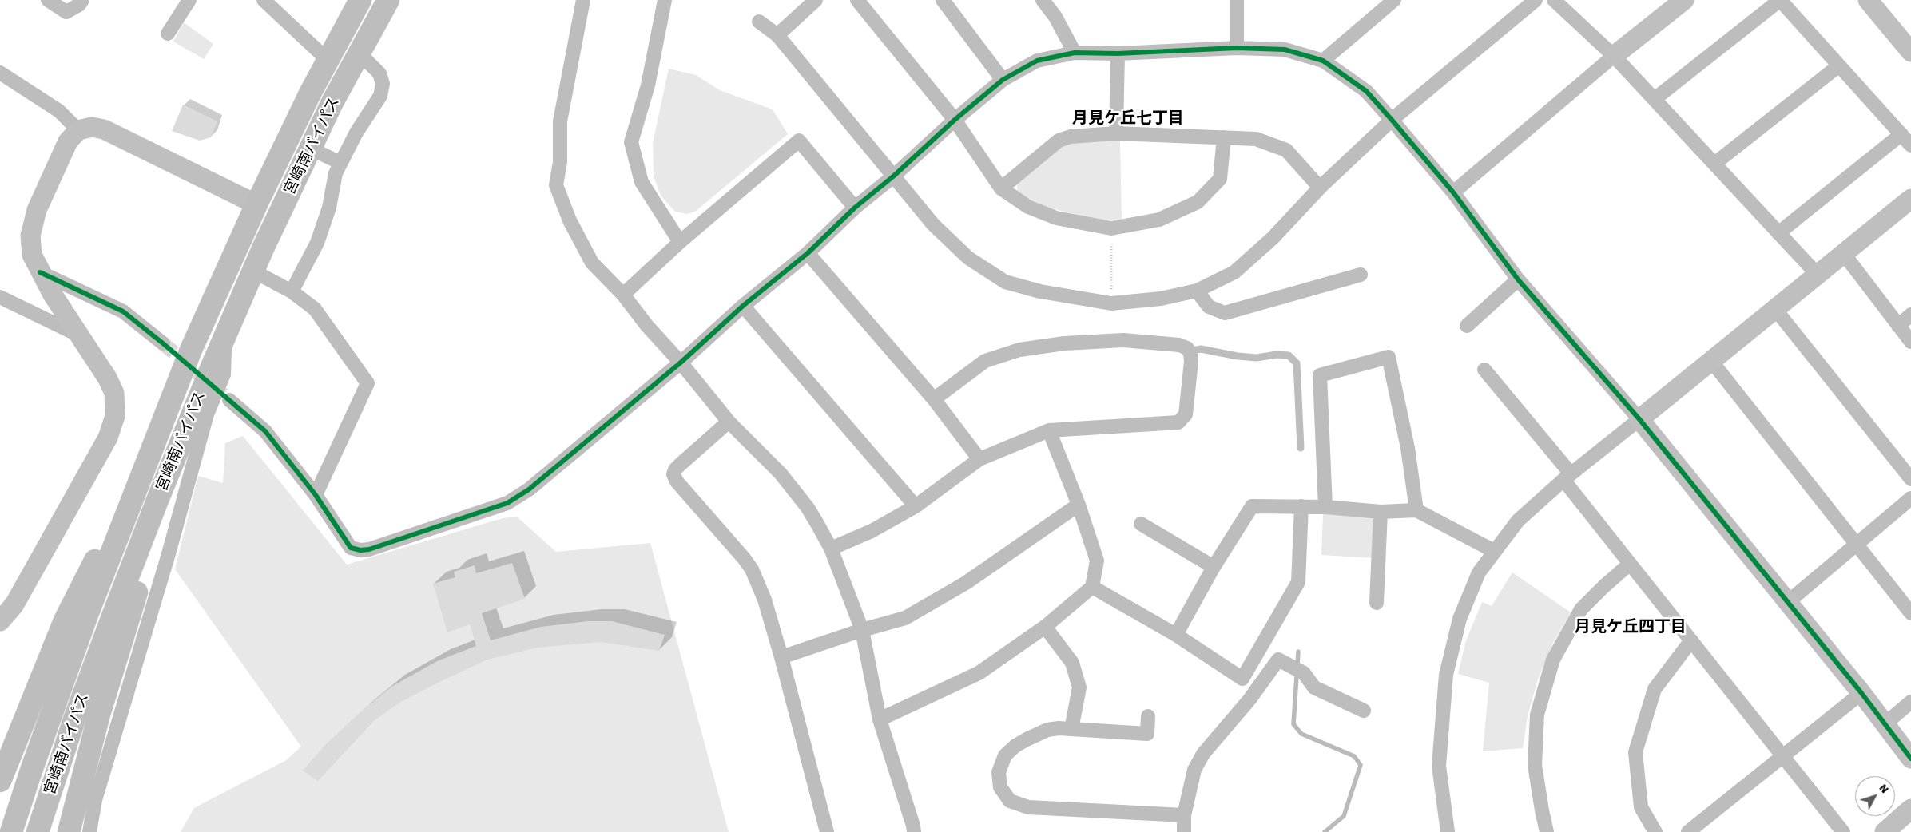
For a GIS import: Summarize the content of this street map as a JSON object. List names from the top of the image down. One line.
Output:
{"streets":{"highway":["宮崎南バイパス"]},"districts":["月見ケ丘七丁目","月見ケ丘四丁目"],"north":"top right"}
